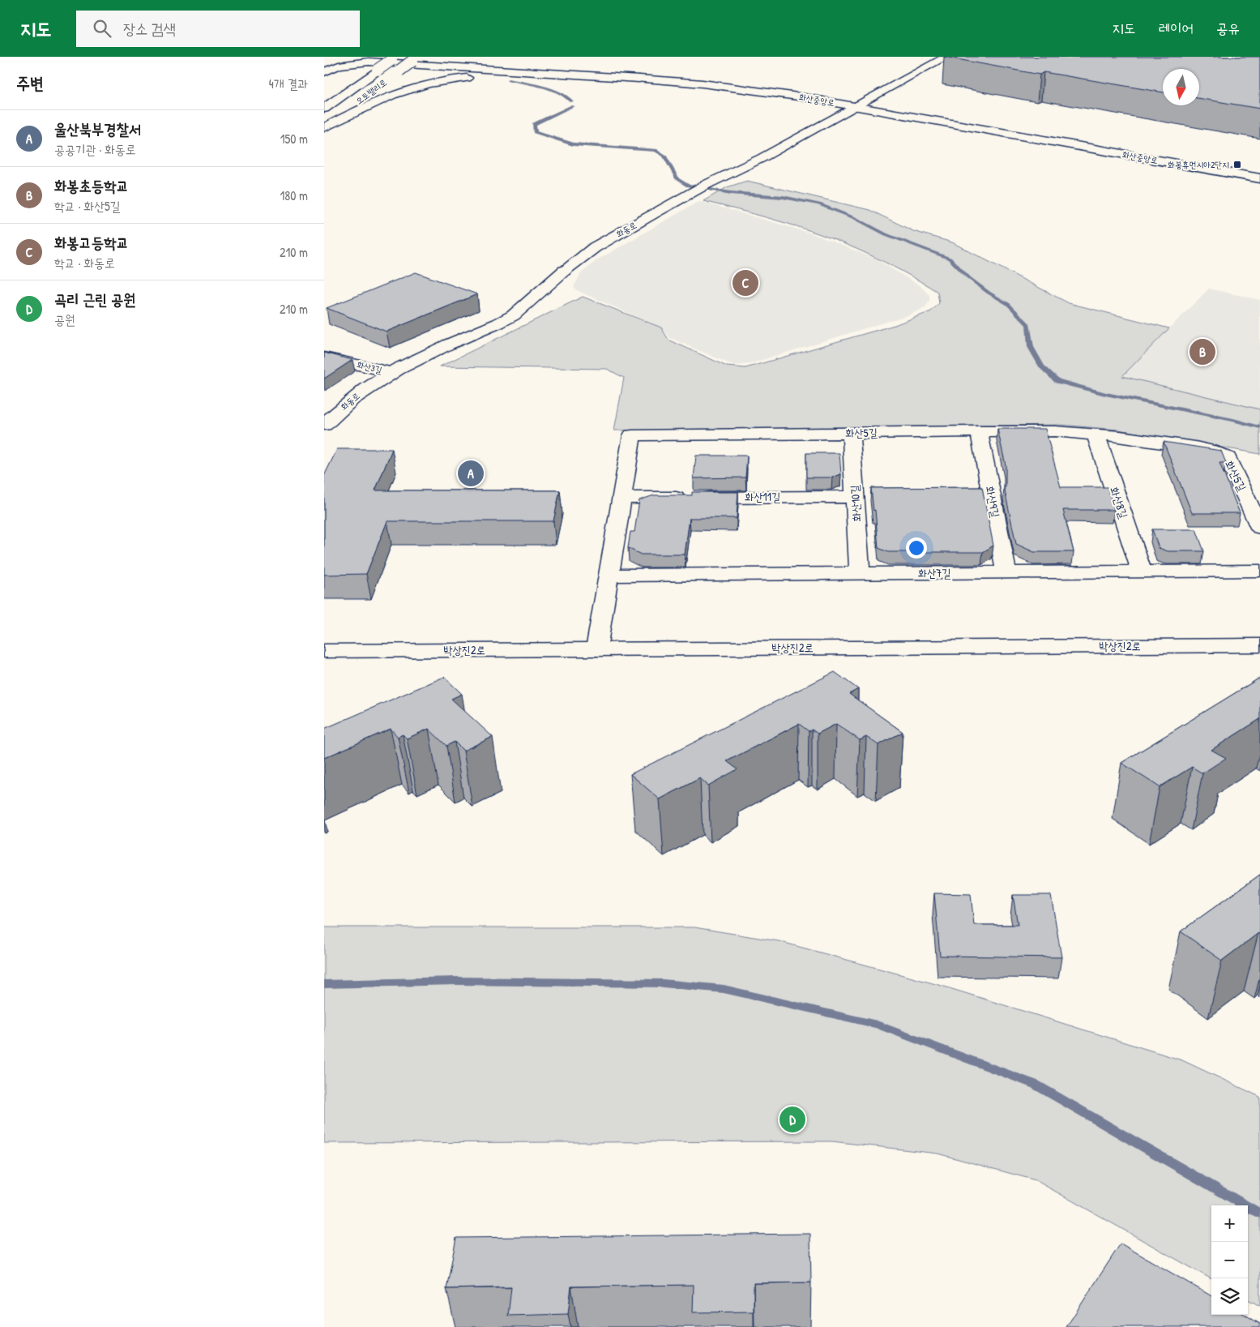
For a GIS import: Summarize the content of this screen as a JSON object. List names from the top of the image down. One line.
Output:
{"streets":{"main road":["오토밸리로","화산중앙로","화동로","화산3길","화산5길","화산11길","화산9길","화산8길","화산10길","화산7길","박상진2로"]},"crossings":[["화산중앙로","화동로"],["화동로","화산3길"],["화산5길","화산11길"],["화산5길","화산9길"],["화산5길","화산8길"],["화산5길","화산10길"],["화산5길","화산7길"],["화산5길","박상진2로"],["화산11길","화산10길"],["화산9길","화산7길"],["화산8길","화산7길"],["화산10길","화산7길"]],"places":{"transit":["화봉휴먼시아2단지"]},"north":"bottom","page":{"header":"지도","search":"장소 검색","nav":["지도","레이어","공유"],"heading":["주변","4개 결과"],"list":[{"mark":"A","name":"울산북부경찰서","note":"공공기관 · 화동로","value":"150 m"},{"mark":"B","name":"화봉초등학교","note":"학교 · 화산5길","value":"180 m"},{"mark":"C","name":"화봉고등학교","note":"학교 · 화동로","value":"210 m"},{"mark":"D","name":"곡리 근린 공원","note":"공원","value":"210 m"}],"pins":["C","B","A","D"],"map_buttons":["+","−"]}}
